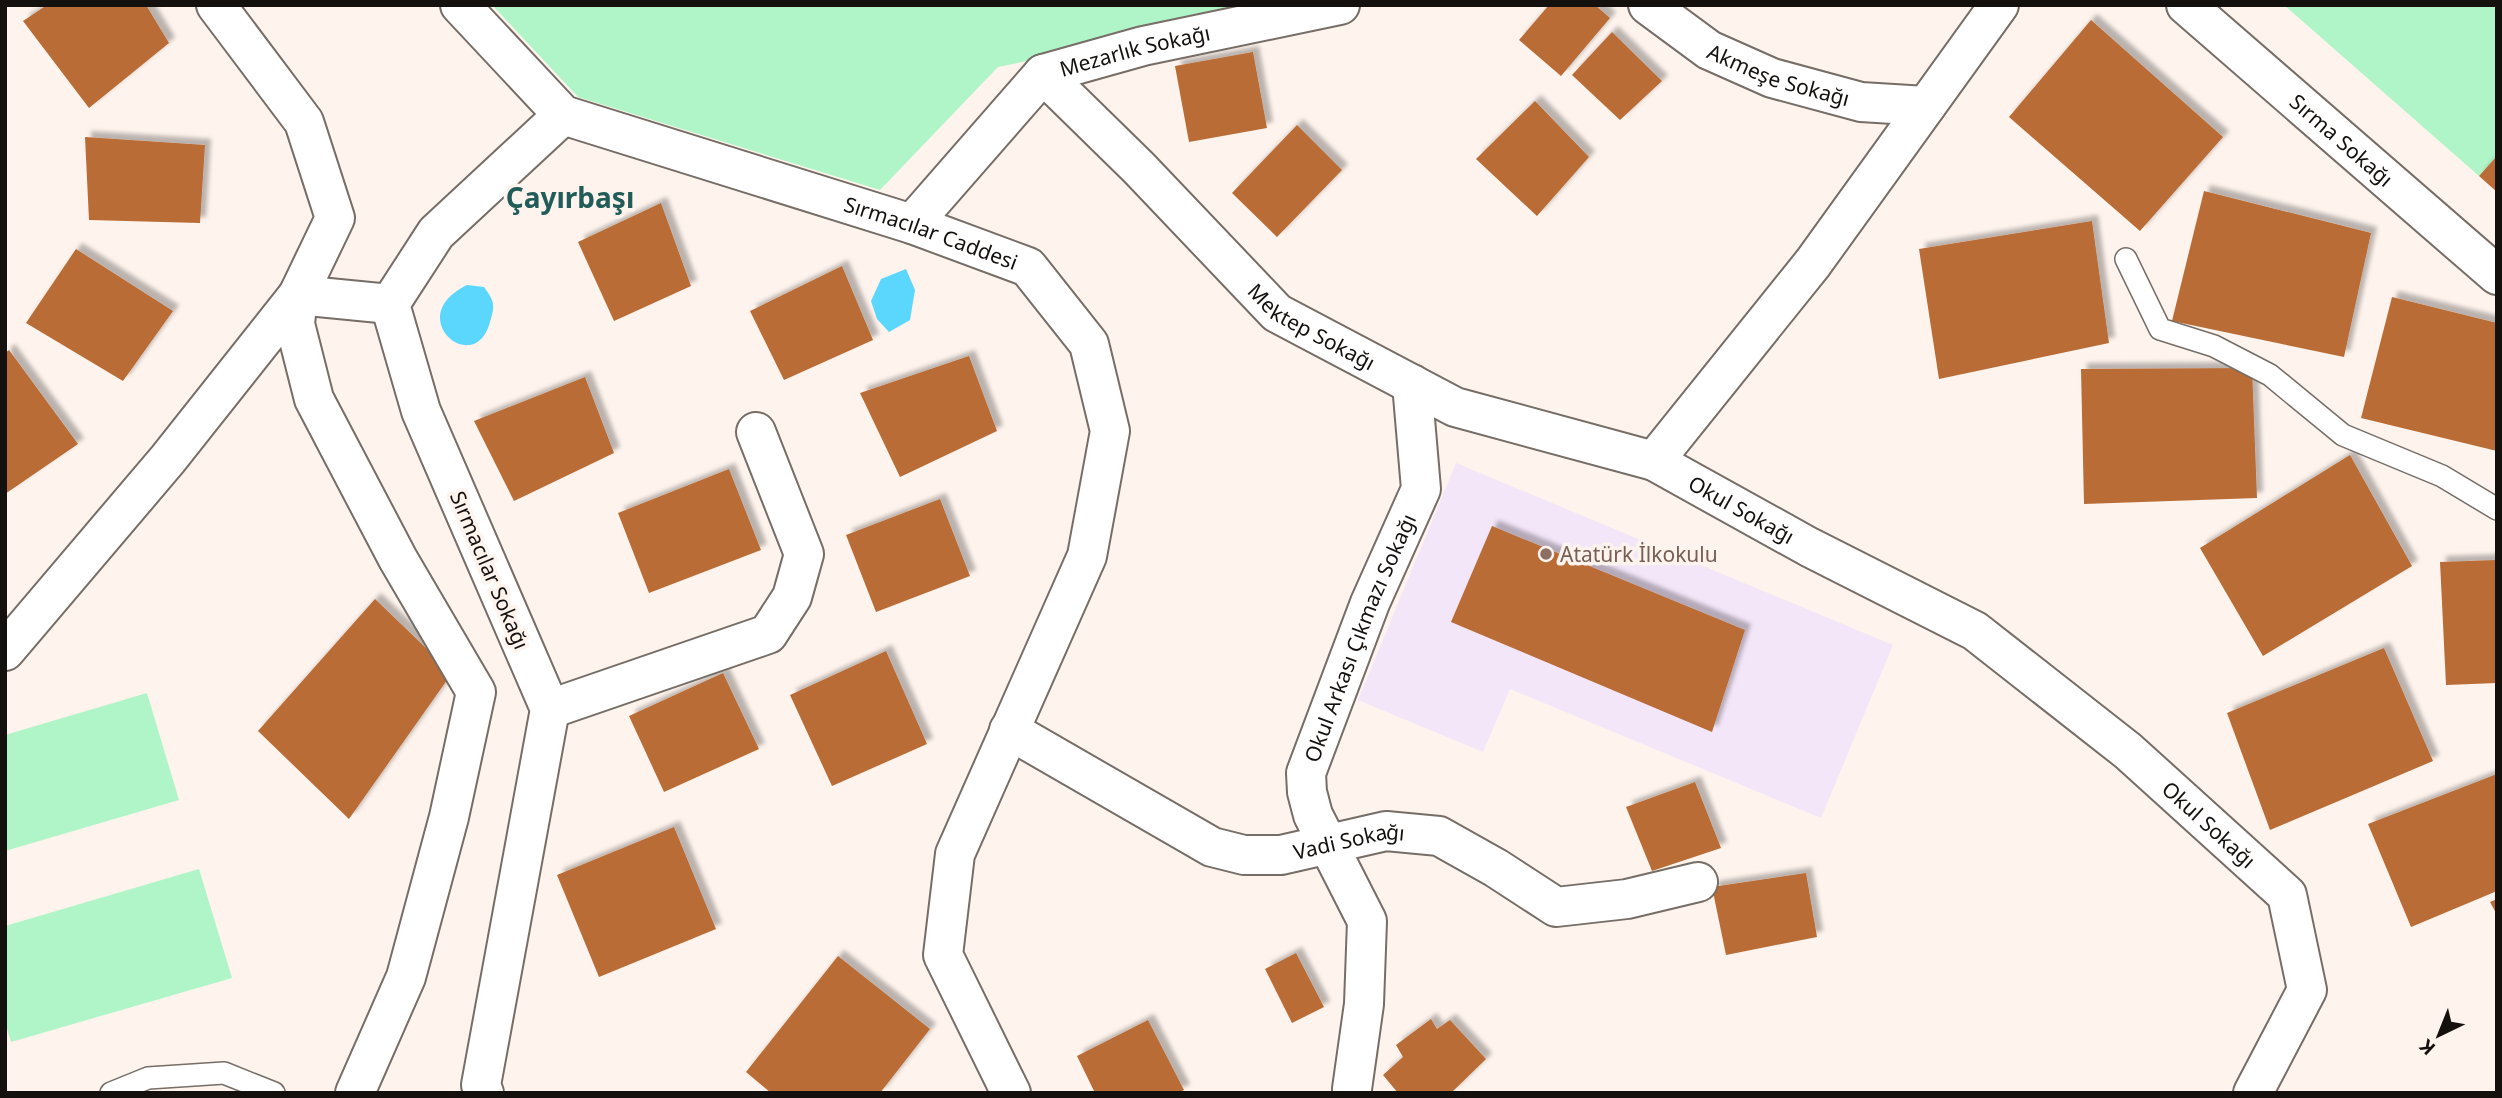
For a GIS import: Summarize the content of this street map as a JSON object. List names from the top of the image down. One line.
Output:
{"streets":{"street":["Mezarlık Sokağı","Akmeşe Sokağı","Sırma Sokağı","Sırmacılar Caddesi","Mektep Sokağı","Okul Sokağı","Sırmacılar Sokağı","Okul Arkası Çıkmazı Sokağı","Vadi Sokağı"]},"crossings":[["Mezarlık Sokağı","Sırmacılar Caddesi"],["Mezarlık Sokağı","Mektep Sokağı"],["Sırmacılar Caddesi","Vadi Sokağı"],["Mektep Sokağı","Okul Sokağı"],["Mektep Sokağı","Okul Arkası Çıkmazı Sokağı"],["Okul Arkası Çıkmazı Sokağı","Vadi Sokağı"]],"districts":["Çayırbaşı"],"places":["Atatürk İlkokulu"],"north":"bottom left"}
